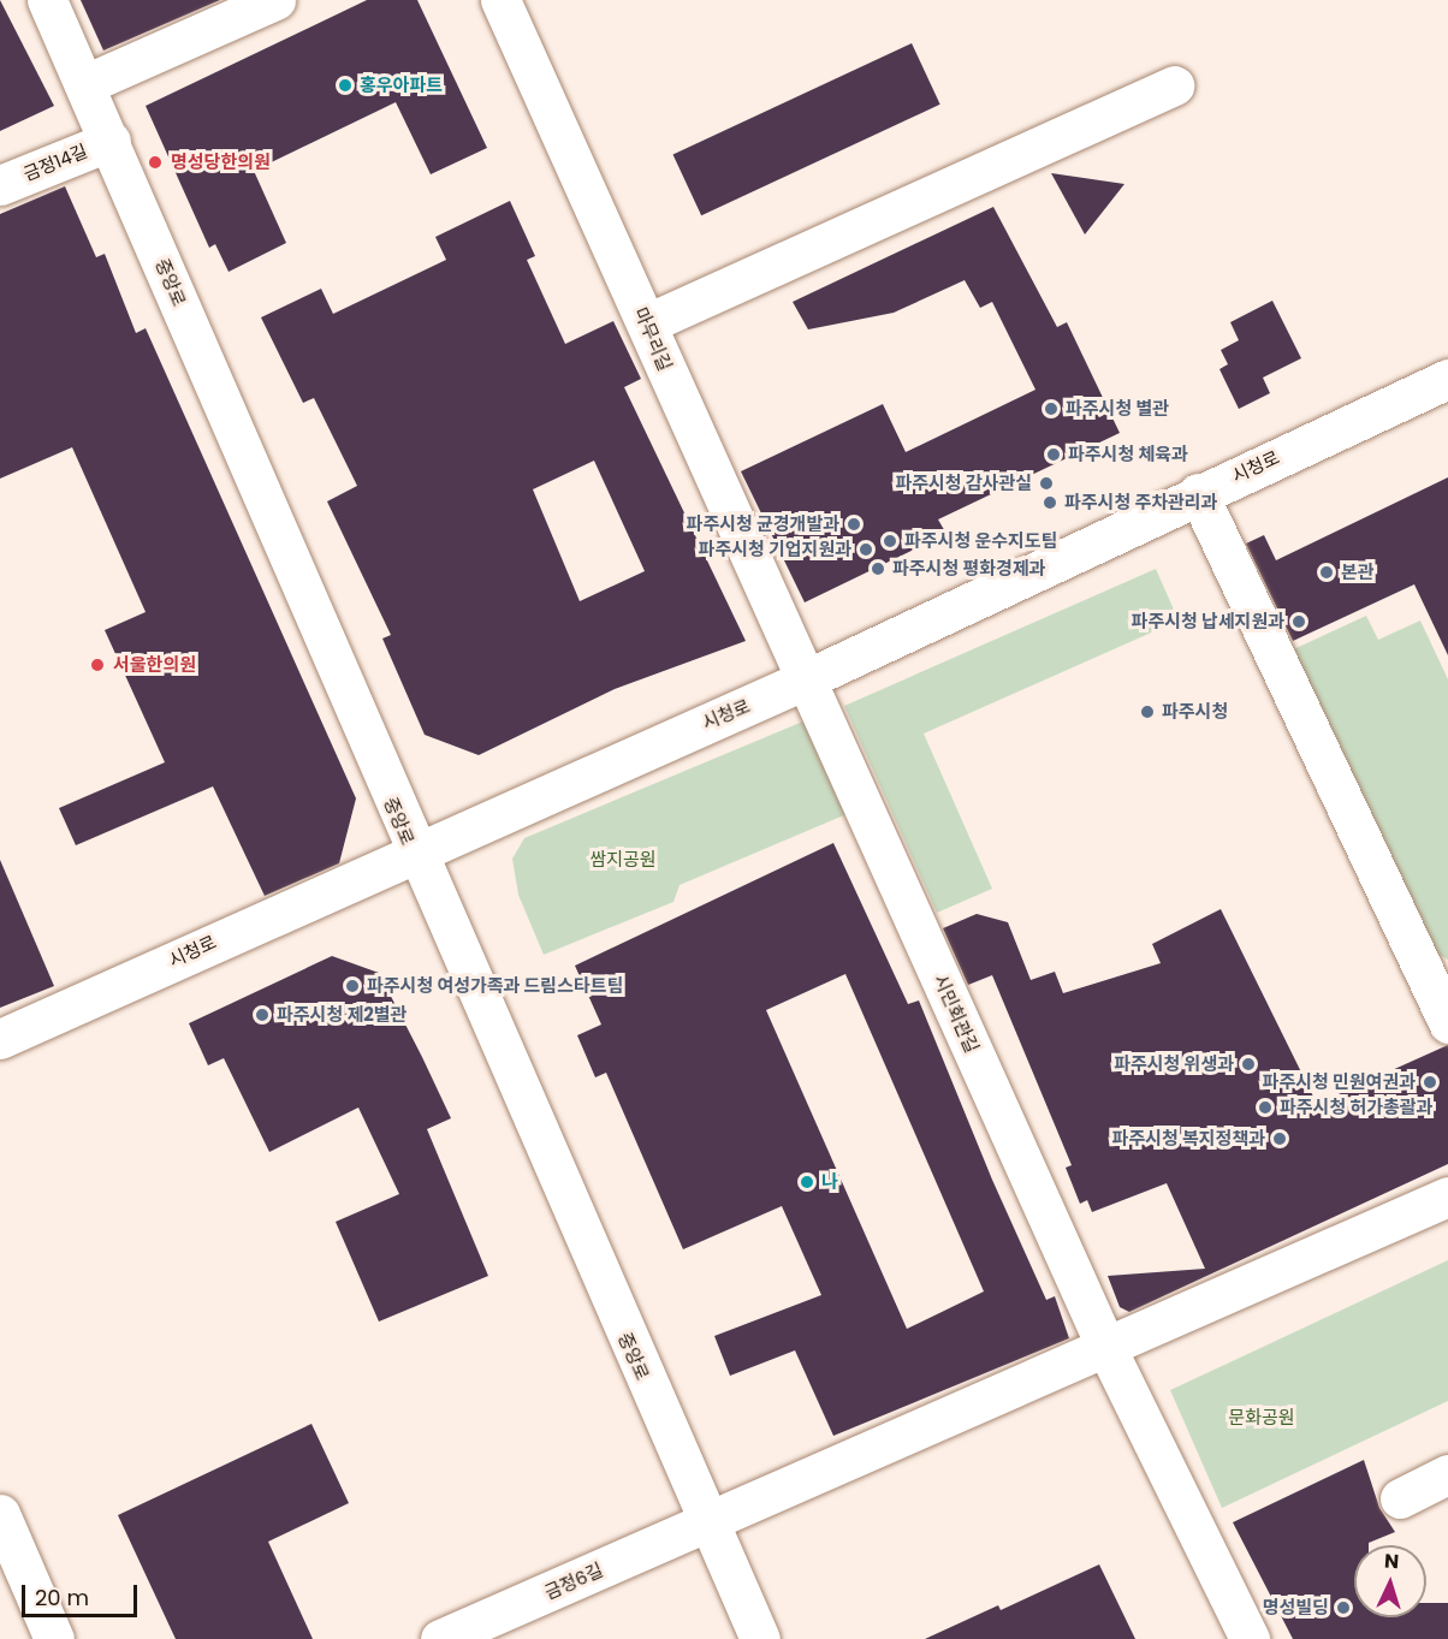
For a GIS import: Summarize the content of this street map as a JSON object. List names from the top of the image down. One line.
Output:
{"streets":{"street":["금정14길","중앙로","마무리길","시청로","시민회관길","금정6길"]},"crossings":[["금정14길","중앙로"],["중앙로","시청로"],["중앙로","금정6길"],["마무리길","시청로"],["마무리길","시민회관길"],["시청로","시민회관길"],["시민회관길","금정6길"]],"parks":["쌈지공원","문화공원"],"places":["홍우아파트","명성당한의원","파주시청 별관","파주시청 체육과","파주시청 감사관실","파주시청 주차관리과","파주시청 균경개발과","파주시청 운수지도팀","파주시청 기업지원과","파주시청 평화경제과","본관","파주시청 납세지원과","서울한의원","파주시청","파주시청 여성가족과 드림스타트팀","파주시청 제2별관","파주시청 위생과","파주시청 민원여권과","파주시청 허가총괄과","파주시청 복지정책과","나","명성빌딩"],"scale_bar":"20 m","north":"top"}
